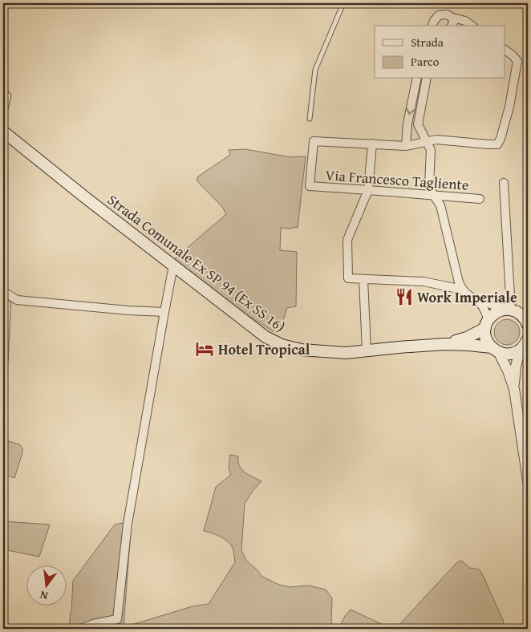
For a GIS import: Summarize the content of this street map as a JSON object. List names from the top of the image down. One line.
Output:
{"streets":{"main road":["Strada Comunale Ex SP 94 (Ex SS 16)"],"street":["Via Francesco Tagliente"]},"places":{"restaurant":["Work Imperiale"],"hotel":["Hotel Tropical"]},"legend":["Strada","Parco"],"north":"bottom"}
